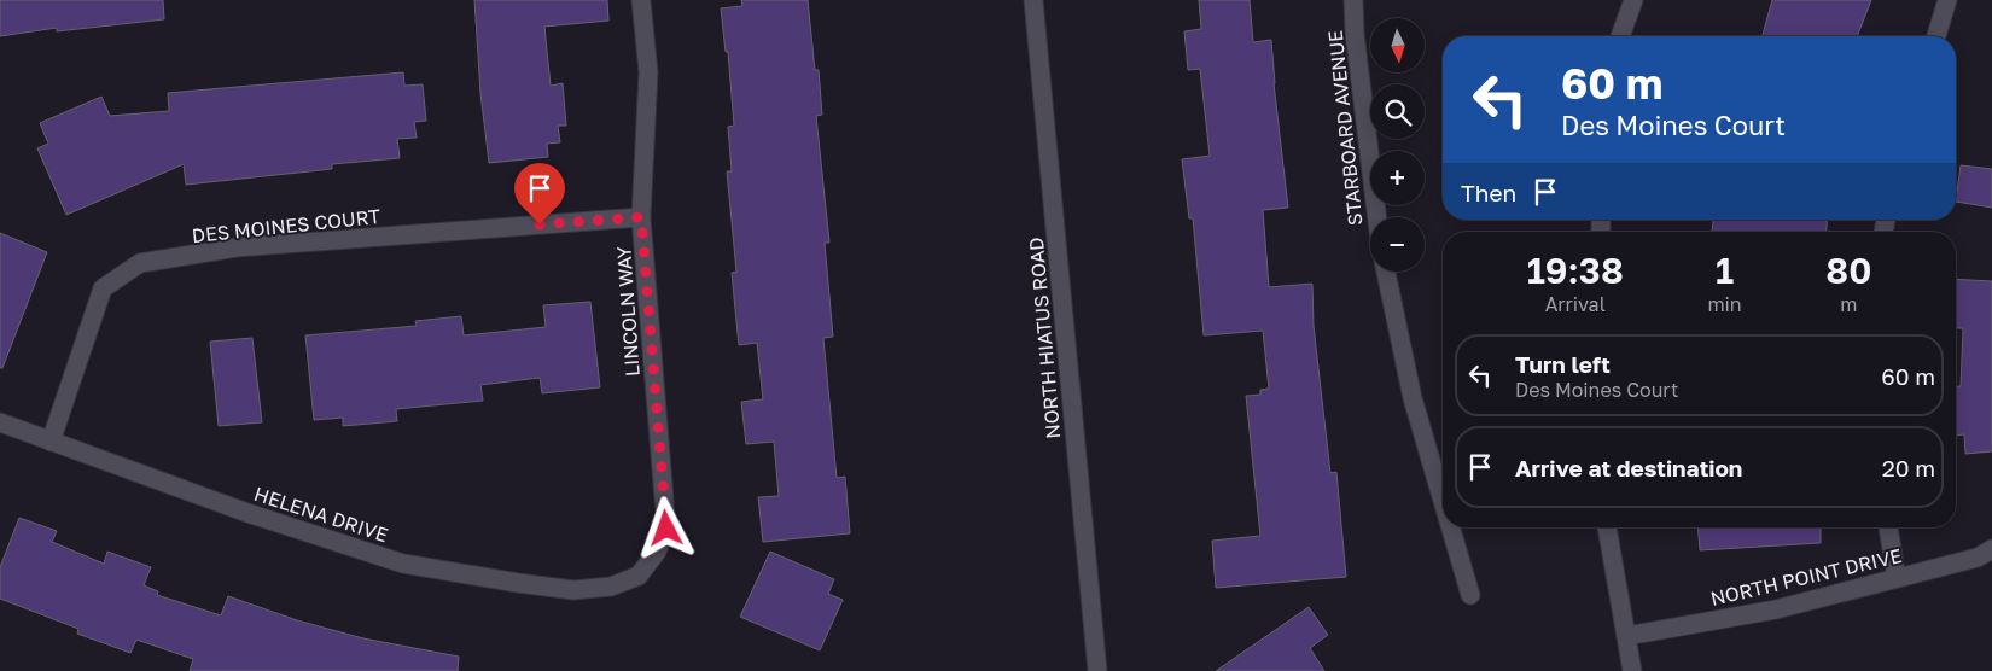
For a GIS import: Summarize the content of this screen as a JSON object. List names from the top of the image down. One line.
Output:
{"streets":{"street":["STARBOARD AVENUE","DES MOINES COURT","LINCOLN WAY","NORTH HIATUS ROAD","HELENA DRIVE","NORTH POINT DRIVE"]},"crossings":[["DES MOINES COURT","LINCOLN WAY"],["DES MOINES COURT","HELENA DRIVE"],["LINCOLN WAY","HELENA DRIVE"]],"north":"bottom","page":{"map_buttons":["+","−"],"turn":["60 m","Des Moines Court"],"then":"Then","eta":["19:38","Arrival","1","min","80","m"],"list":[{"name":"Turn left","note":"Des Moines Court","value":"60 m"},{"name":"Arrive at destination","value":"20 m"}]}}
